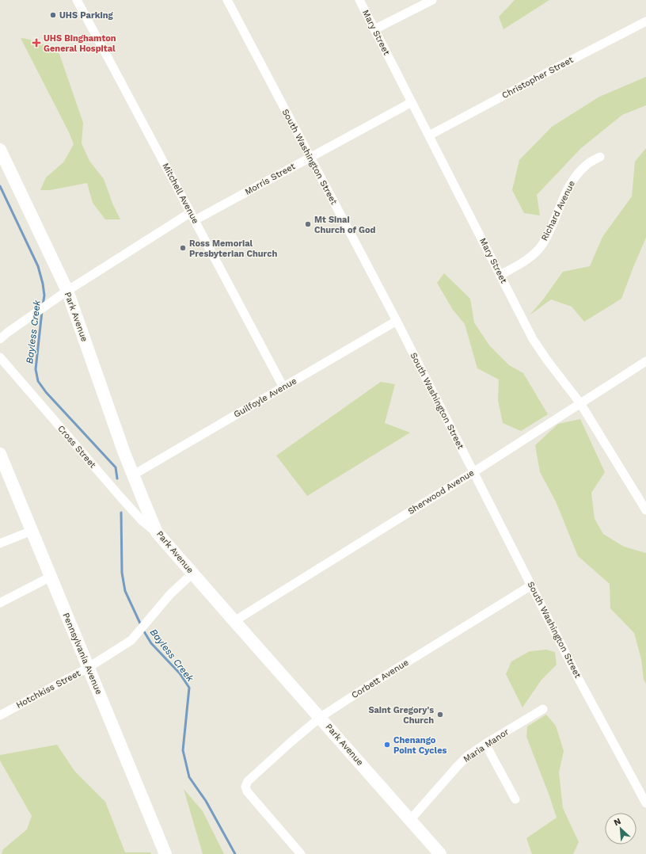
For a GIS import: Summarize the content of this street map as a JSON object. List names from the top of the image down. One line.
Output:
{"streets":{"street":["Mary Street","Christopher Street","South Washington Street","Morris Street","Mitchell Avenue","Richard Avenue","Park Avenue","Guilfoyle Avenue","Cross Street","Sherwood Avenue","Pennsylvania Avenue","Corbett Avenue","Hotchkiss Street","Maria Manor"]},"crossings":[["Mary Street","Christopher Street"],["Mary Street","Morris Street"],["Mary Street","Richard Avenue"],["Mary Street","Sherwood Avenue"],["South Washington Street","Morris Street"],["South Washington Street","Guilfoyle Avenue"],["South Washington Street","Sherwood Avenue"],["South Washington Street","Corbett Avenue"],["Morris Street","Mitchell Avenue"],["Morris Street","Park Avenue"],["Mitchell Avenue","Guilfoyle Avenue"],["Park Avenue","Guilfoyle Avenue"],["Park Avenue","Cross Street"],["Park Avenue","Sherwood Avenue"],["Park Avenue","Corbett Avenue"],["Park Avenue","Hotchkiss Street"],["Park Avenue","Maria Manor"],["Pennsylvania Avenue","Hotchkiss Street"]],"water":["Bayless Creek"],"places":{"other":["UHS Parking","Mt Sinai Church of God","Ross Memorial Presbyterian Church","Saint Gregory's Church","Chenango Point Cycles"],"health":["UHS Binghamton General Hospital"]},"north":"top left"}
